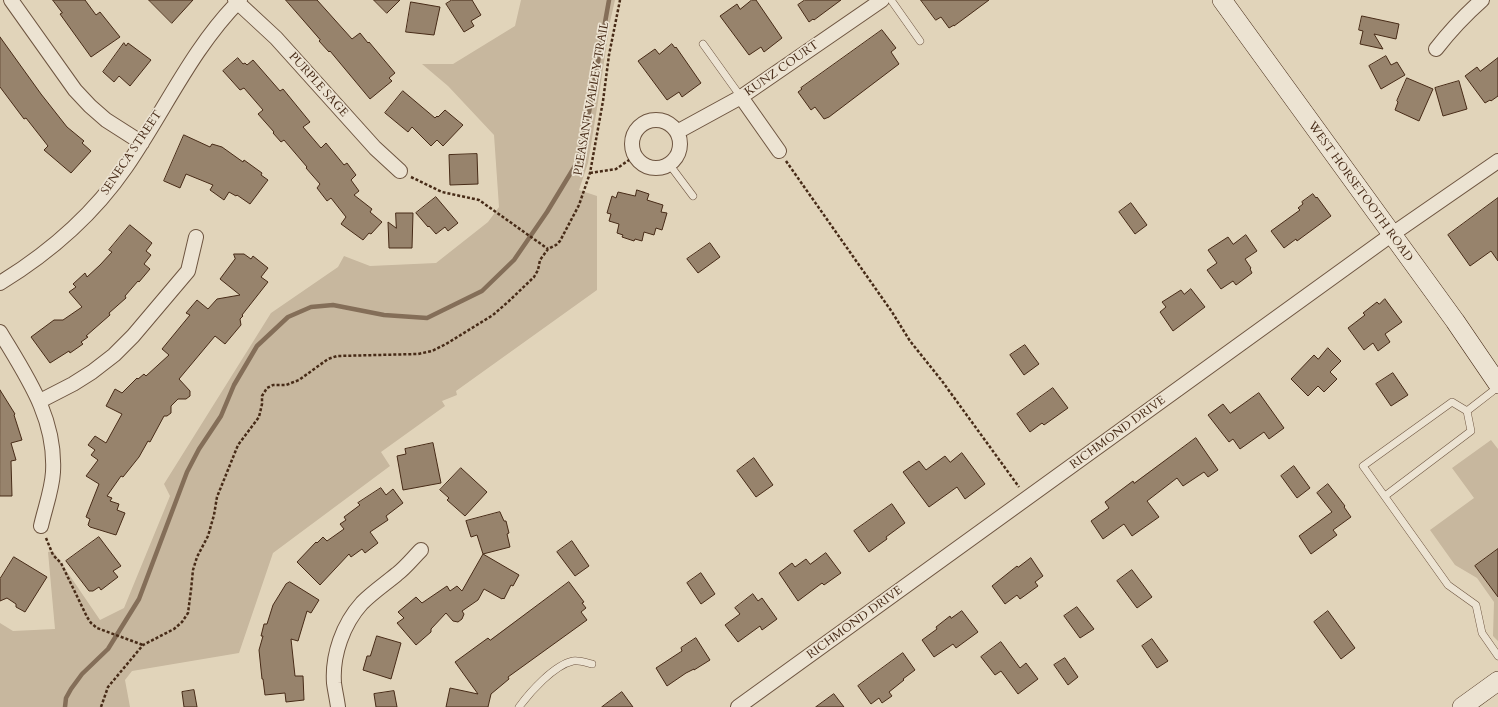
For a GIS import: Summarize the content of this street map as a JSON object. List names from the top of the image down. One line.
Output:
{"streets":{"main road":["WEST HORSETOOTH ROAD"],"street":["KUNZ COURT","PURPLE SAGE","SENECA STREET","RICHMOND DRIVE"],"path":["PLEASANT VALLEY TRAIL"]},"crossings":[["PURPLE SAGE","SENECA STREET"],["WEST HORSETOOTH ROAD","RICHMOND DRIVE"]]}
